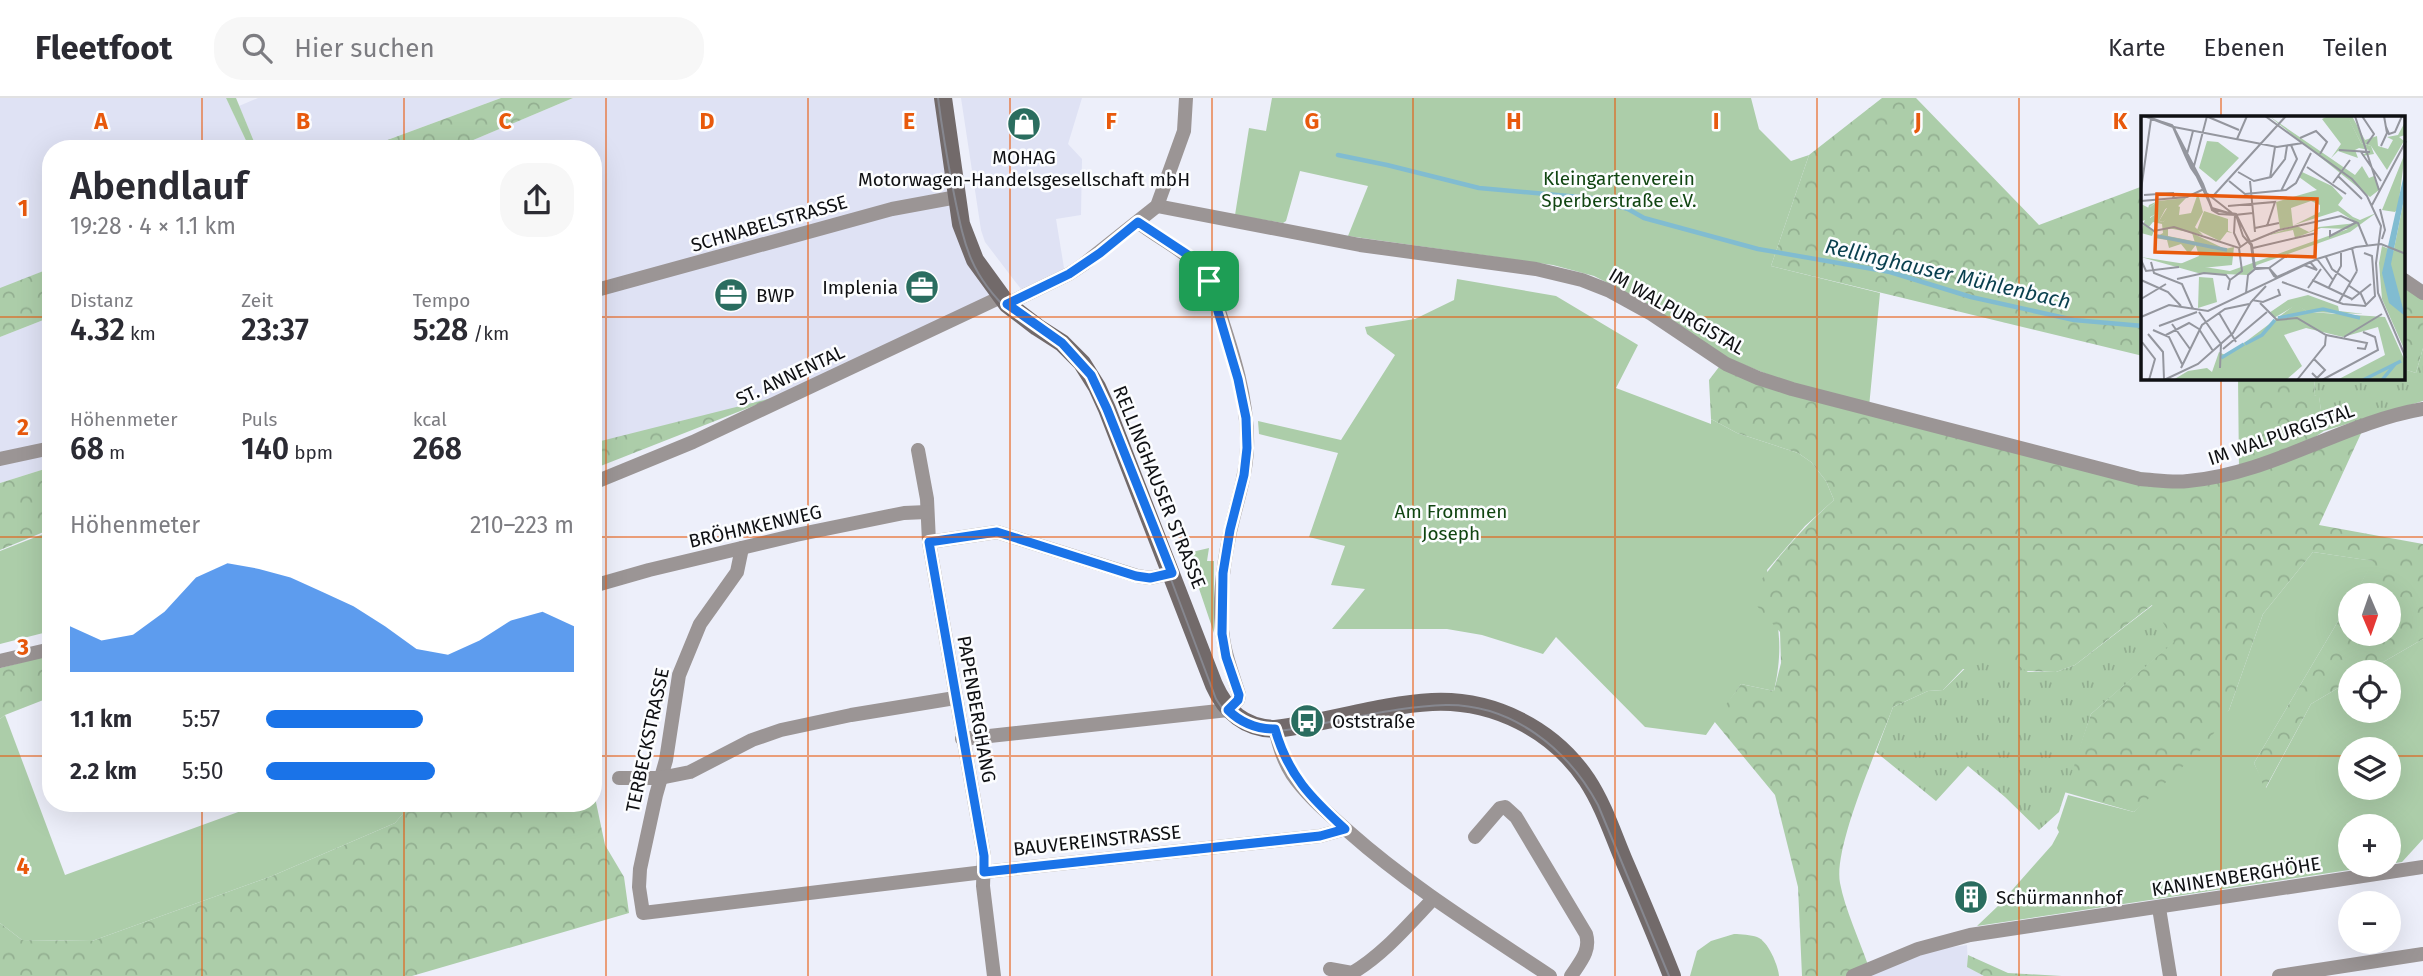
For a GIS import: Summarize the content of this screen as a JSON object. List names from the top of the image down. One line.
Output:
{"streets":{"main road":["RELLINGHAUSER STRASSE"],"street":["SCHNABELSTRASSE","IM WALPURGISTAL","ST. ANNENTAL","BRÖHMKENWEG","PAPENBERGHANG","TERBECKSTRASSE","BAUVEREINSTRASSE","KANINENBERGHÖHE"]},"crossings":[["SCHNABELSTRASSE","RELLINGHAUSER STRASSE"],["ST. ANNENTAL","RELLINGHAUSER STRASSE"],["BRÖHMKENWEG","PAPENBERGHANG"],["BRÖHMKENWEG","TERBECKSTRASSE"],["PAPENBERGHANG","BAUVEREINSTRASSE"],["TERBECKSTRASSE","BAUVEREINSTRASSE"]],"water":["Rellinghauser Mühlenbach"],"parks":["Kleingartenverein Sperberstraße e.V.","Am Frommen Joseph"],"places":{"shop":["MOHAG Motorwagen-Handelsgesellschaft mbH"],"office":["Implenia","BWP"],"bus stop":["Oststraße"],"building":["Schürmannhof"]},"north":"bottom","page":{"header":"Fleetfoot","search":"Hier suchen","nav":["Karte","Ebenen","Teilen"],"heading":["Abendlauf","19:28 · 4 × 1.1 km"],"stats":[["Distanz","4.32 km"],["Zeit","23:37"],["Tempo","5:28 /km"],["Höhenmeter","68 m"],["Puls","140 bpm"],["kcal","268"]],"chart":["Höhenmeter","210–223 m"],"map_buttons":["+","−"],"list":[{"name":"1.1 km","note":"5:57"},{"name":"2.2 km","note":"5:50"}]},"grid":{"columns":["A","B","C","D","E","F","G","H","I","J","K"],"rows":["1","2","3","4"]}}
